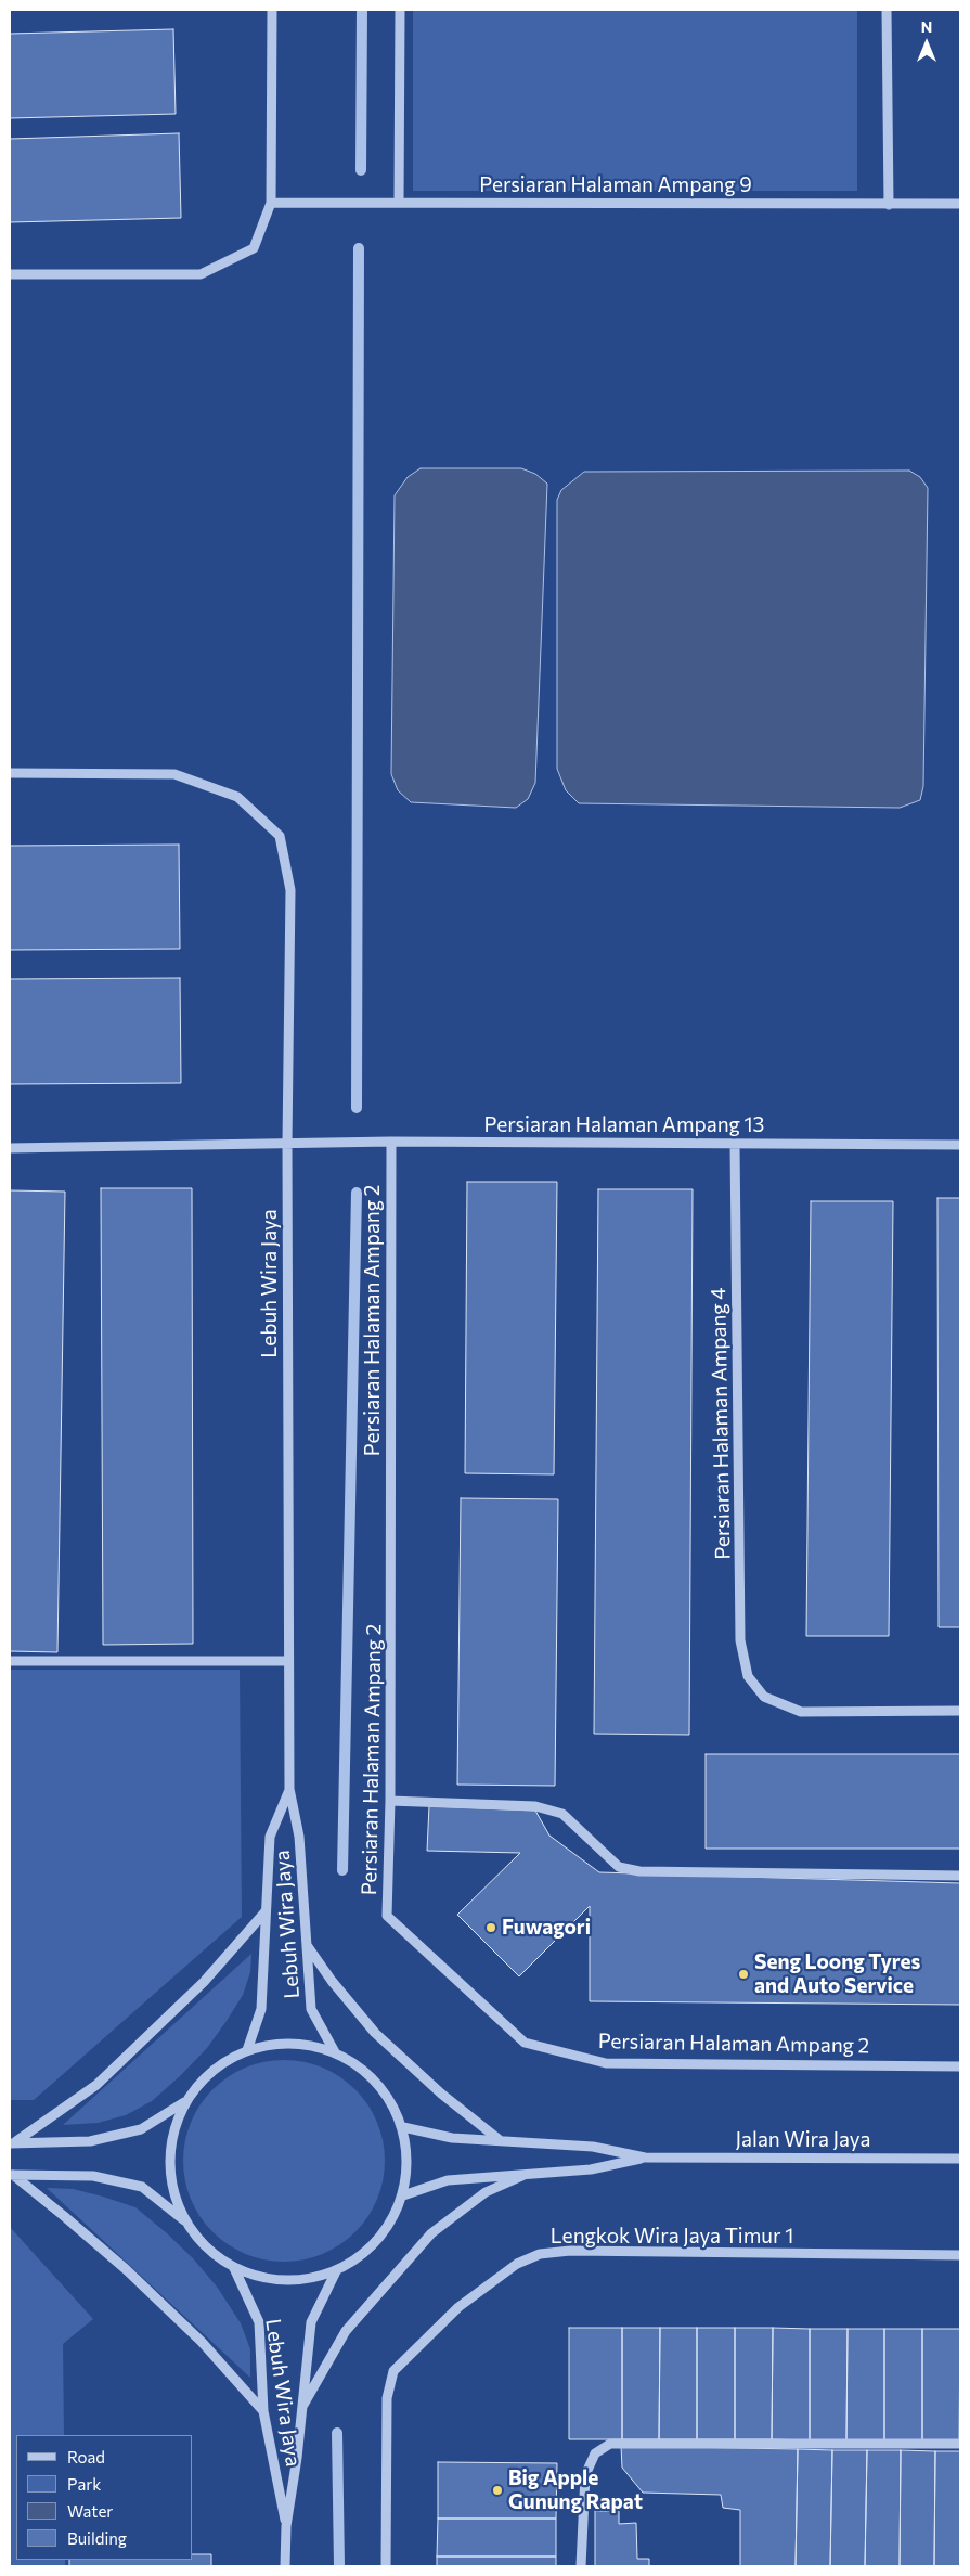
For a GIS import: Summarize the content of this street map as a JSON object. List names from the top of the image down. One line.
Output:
{"streets":{"street":["Persiaran Halaman Ampang 9","Persiaran Halaman Ampang 13","Lebuh Wira Jaya","Persiaran Halaman Ampang 2","Persiaran Halaman Ampang 4","Jalan Wira Jaya","Lengkok Wira Jaya Timur 1"]},"crossings":[["Persiaran Halaman Ampang 13","Lebuh Wira Jaya"],["Persiaran Halaman Ampang 13","Persiaran Halaman Ampang 2"],["Persiaran Halaman Ampang 13","Persiaran Halaman Ampang 4"]],"places":["Fuwagori","Seng Loong Tyres and Auto Service","Big Apple Gunung Rapat"],"legend":["Road","Park","Water","Building"],"north":"top"}
